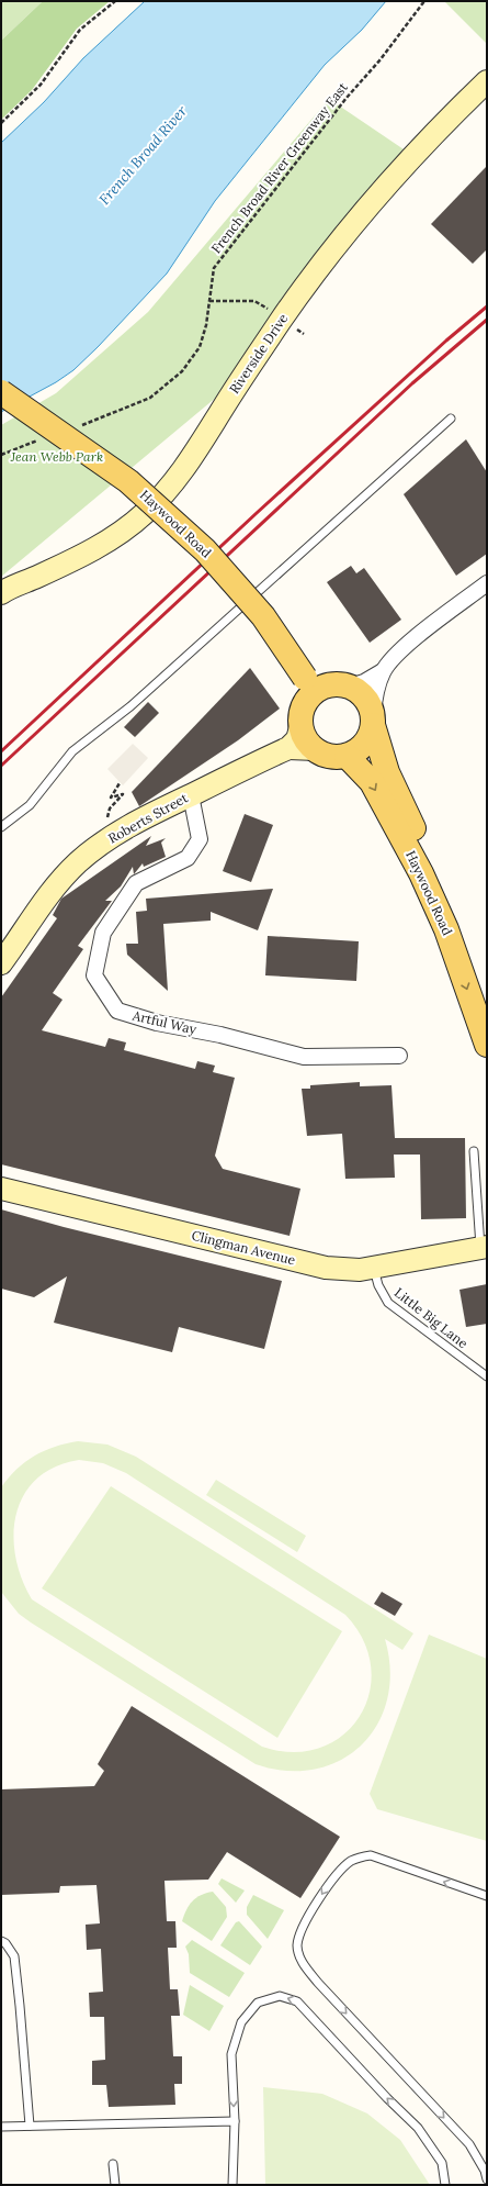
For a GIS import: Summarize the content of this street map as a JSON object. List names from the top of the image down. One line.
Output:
{"streets":{"main road":["Riverside Drive","Haywood Road","Roberts Street","Clingman Avenue"],"street":["Artful Way"],"lane":["Little Big Lane"],"path":["French Broad River Greenway East"]},"crossings":[["Haywood Road","Roberts Street"],["Roberts Street","Artful Way"],["Clingman Avenue","Little Big Lane"]],"water":["French Broad River"],"parks":["Jean Webb Park"]}
